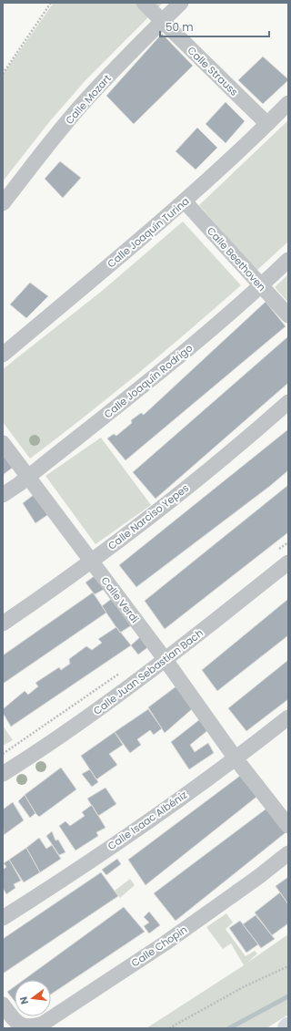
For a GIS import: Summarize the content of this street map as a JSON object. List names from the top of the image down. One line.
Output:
{"streets":{"street":["Calle Strauss","Calle Mozart","Calle Joaquín Turina","Calle Beethoven","Calle Joaquín Rodrigo","Calle Narciso Yepes","Calle Verdi","Calle Juan Sebastian Bach","Calle Isaac Albéniz","Calle Chopin"]},"crossings":[["Calle Strauss","Calle Mozart"],["Calle Strauss","Calle Joaquín Turina"],["Calle Joaquín Turina","Calle Beethoven"],["Calle Beethoven","Calle Joaquín Rodrigo"],["Calle Joaquín Rodrigo","Calle Verdi"],["Calle Narciso Yepes","Calle Verdi"],["Calle Verdi","Calle Juan Sebastian Bach"],["Calle Verdi","Calle Isaac Albéniz"]],"scale_bar":"50 m","north":"left"}
